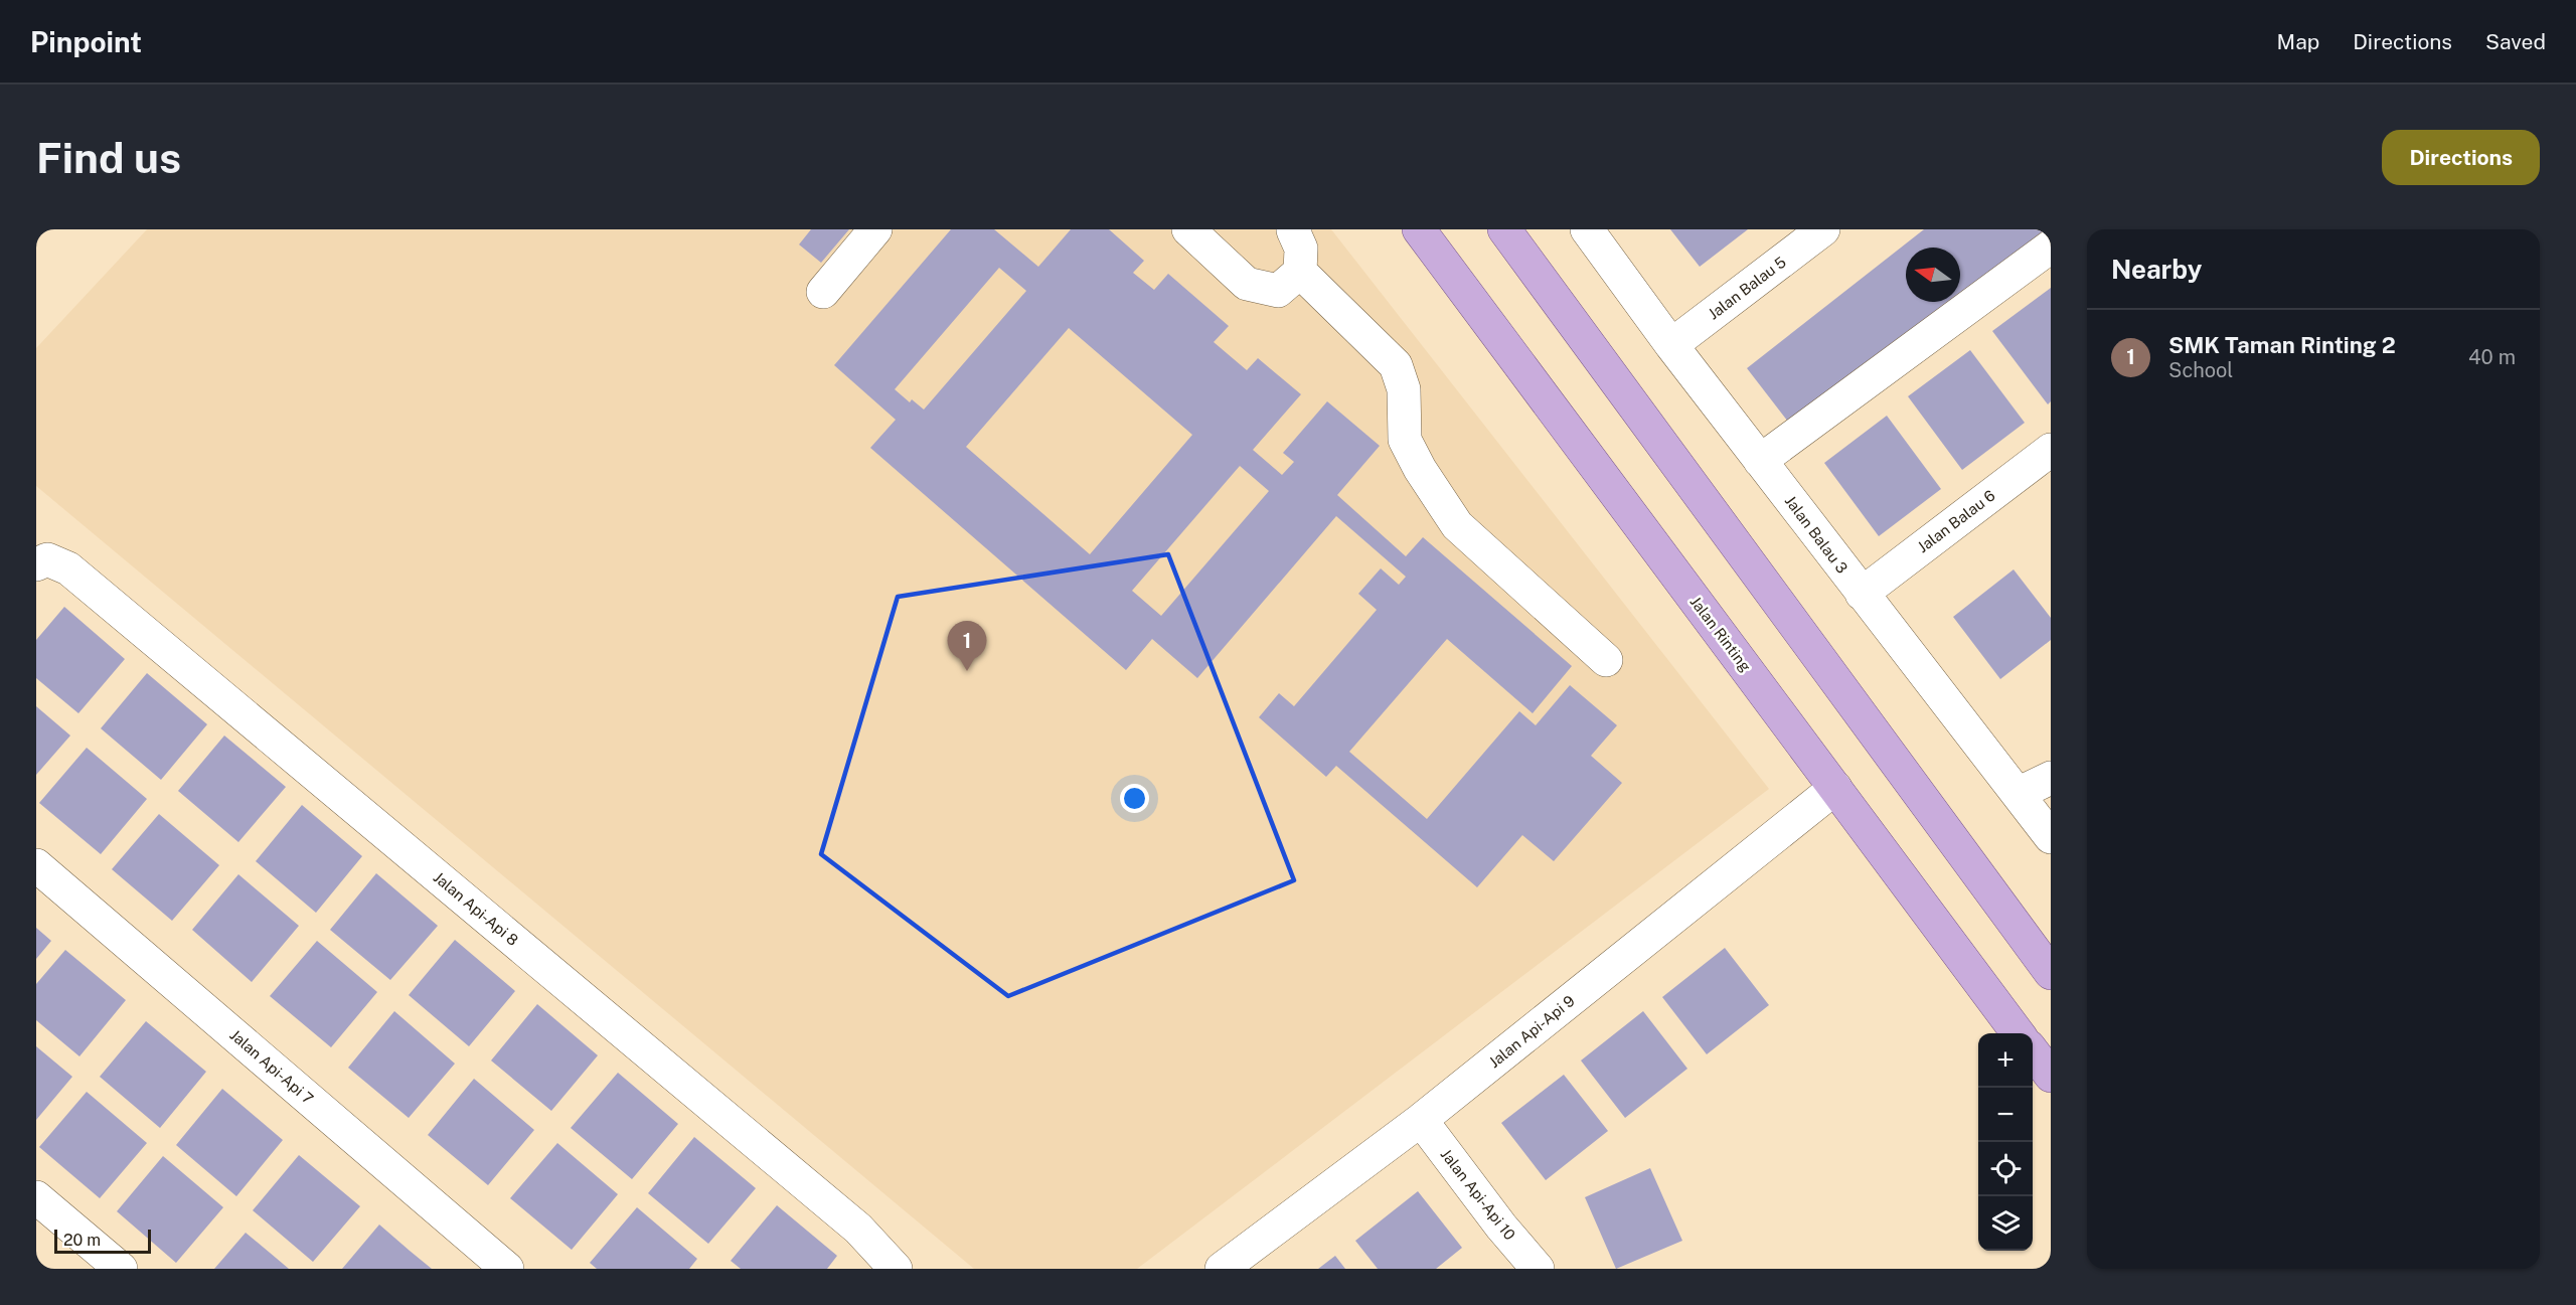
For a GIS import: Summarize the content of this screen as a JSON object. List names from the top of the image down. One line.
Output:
{"streets":{"main road":["Jalan Rinting"],"street":["Jalan Balau 5","Jalan Balau 6","Jalan Balau 3","Jalan Api-Api 8","Jalan Api-Api 9","Jalan Api-Api 7","Jalan Api-Api 10"]},"crossings":[["Jalan Balau 5","Jalan Balau 3"],["Jalan Balau 6","Jalan Balau 3"],["Jalan Rinting","Jalan Api-Api 9"],["Jalan Api-Api 9","Jalan Api-Api 10"]],"scale_bar":"20 m","north":"left","page":{"header":"Pinpoint","nav":["Map","Directions","Saved"],"buttons":"Directions","title":"Find us","heading":"Nearby","list":[{"mark":"1","name":"SMK Taman Rinting 2","note":"School","value":"40 m"}],"pins":"1","map_buttons":["+","−"],"scale":"20 m"}}
